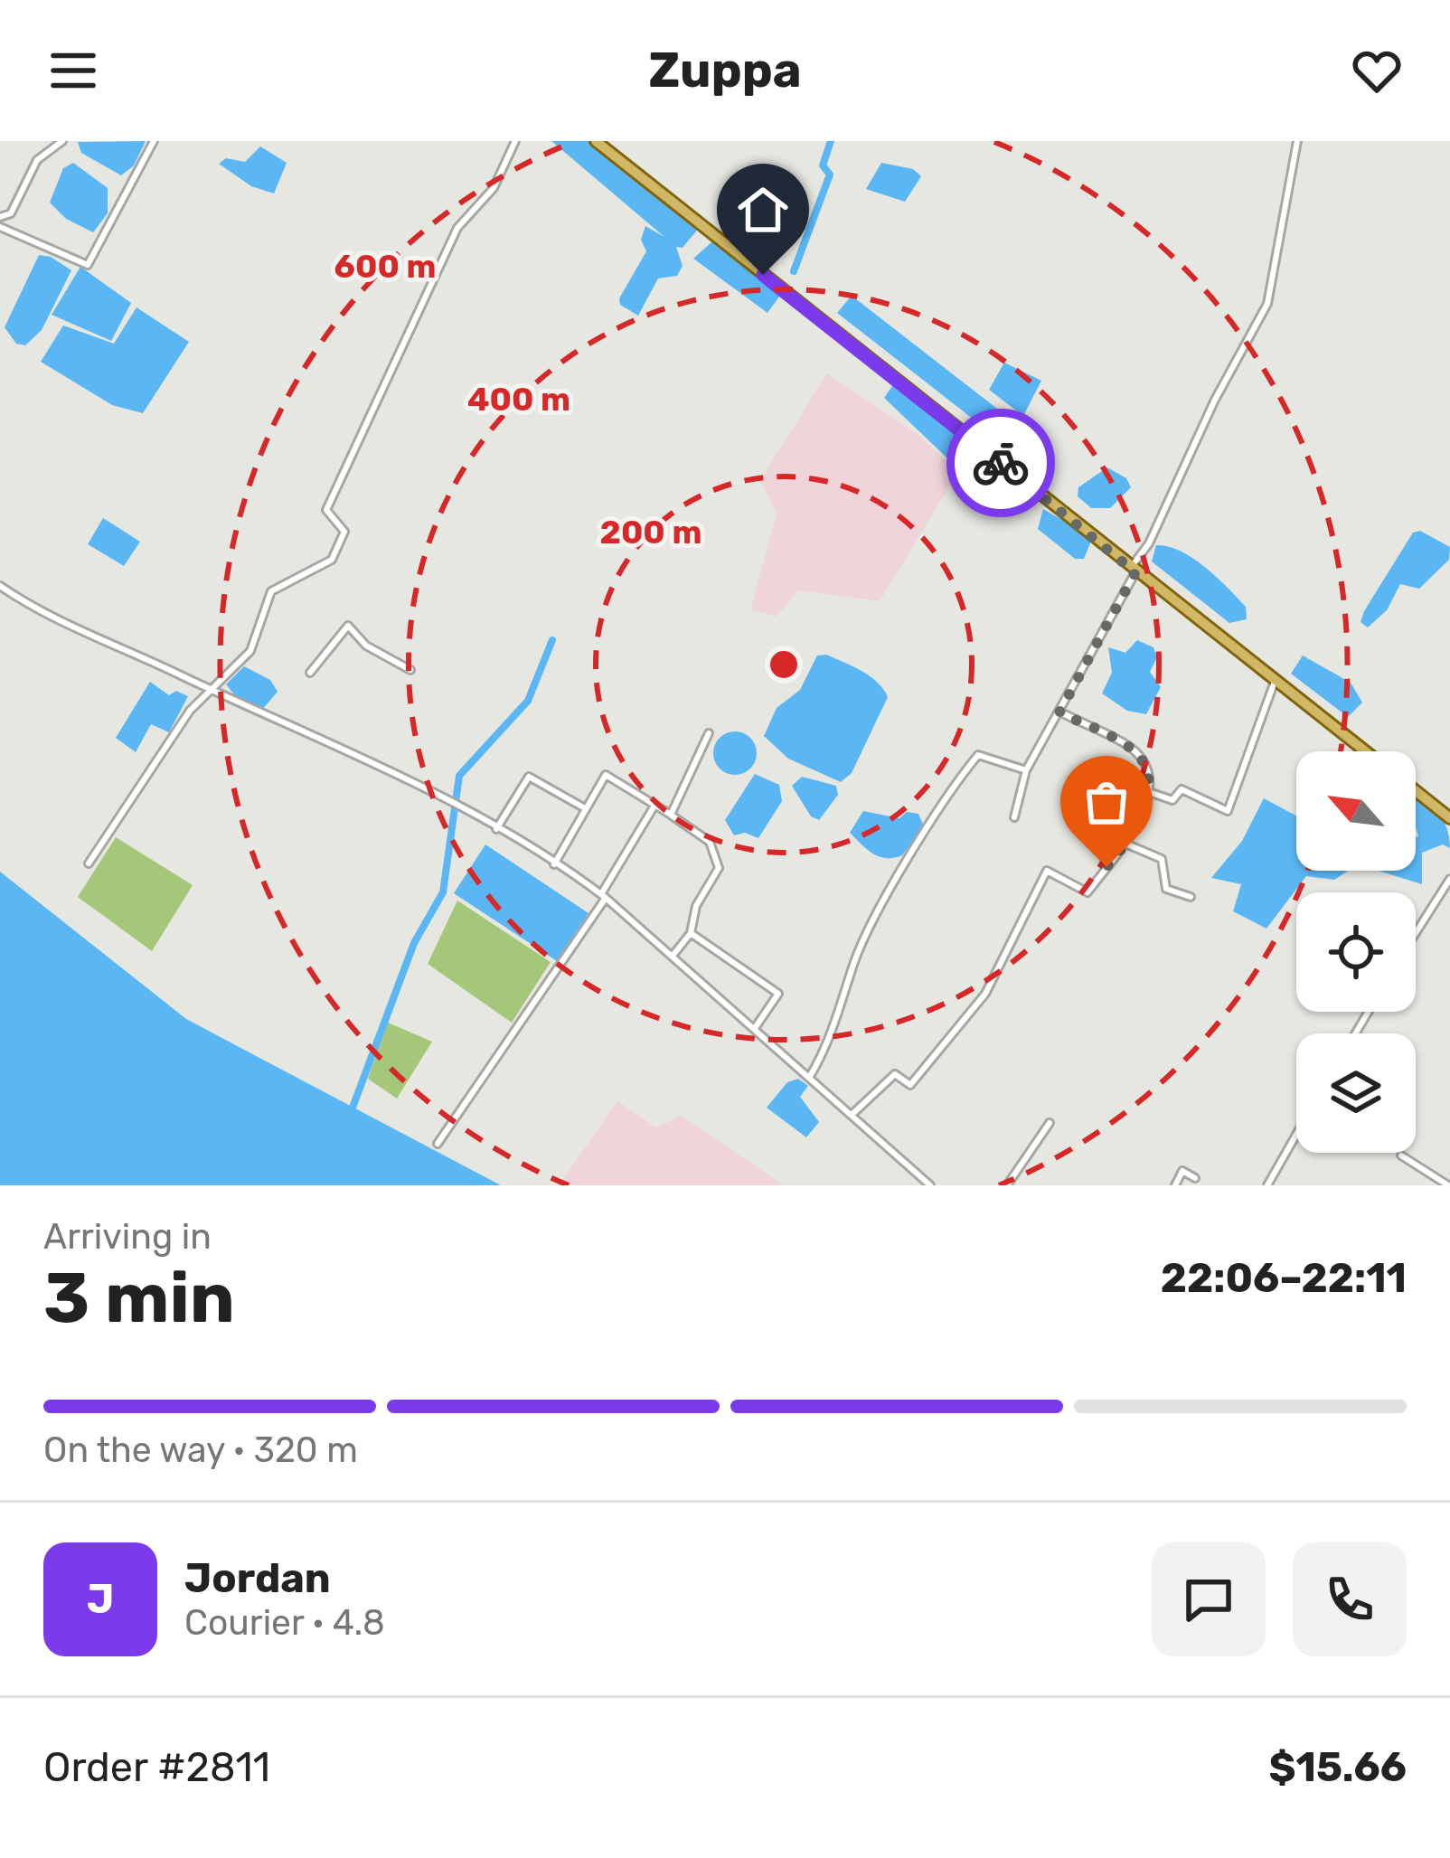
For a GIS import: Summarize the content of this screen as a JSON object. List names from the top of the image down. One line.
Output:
{"north":"top left","page":{"header":"Zuppa","heading":["3 min","Arriving in","22:06–22:11"],"panel":["Jordan","Courier · 4.8","Order #2811","$15.66"],"bar":"On the way · 320 m","round":"J"},"rings":["600 m","400 m","200 m"]}
